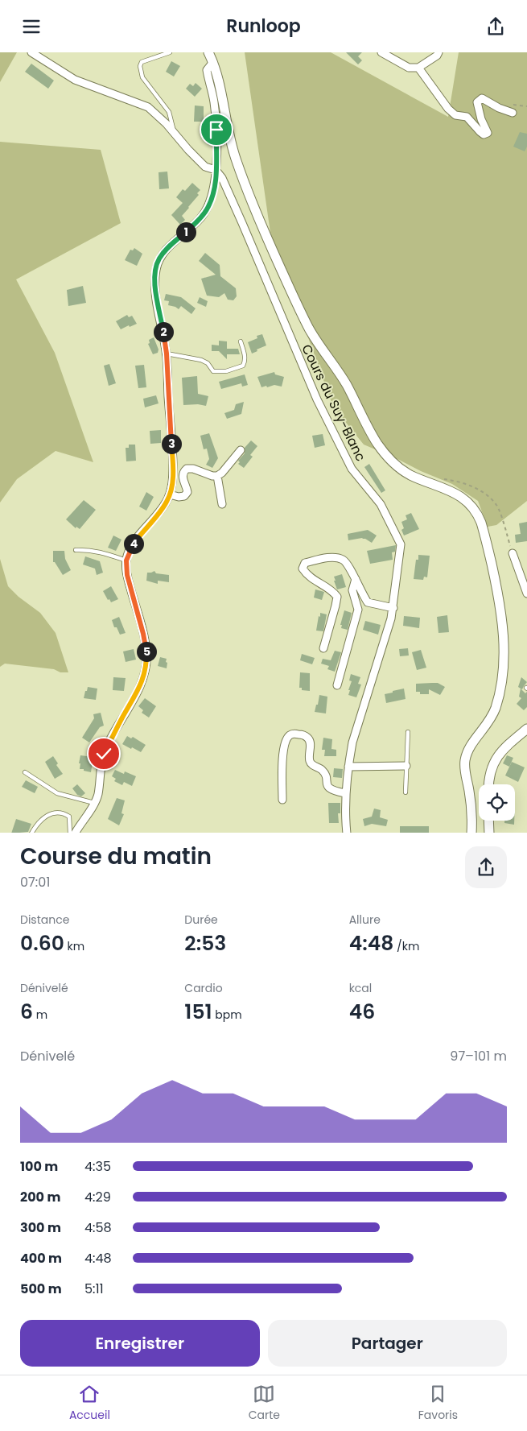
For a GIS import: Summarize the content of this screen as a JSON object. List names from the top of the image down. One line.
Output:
{"streets":{"street":["Cours du Suy-Blanc"]},"page":{"header":"Runloop","pins":["1","2","3","4","5"],"heading":["Course du matin","07:01"],"stats":[["Distance","0.60 km"],["Durée","2:53"],["Allure","4:48 /km"],["Dénivelé","6 m"],["Cardio","151 bpm"],["kcal","46"]],"chart":["Dénivelé","97–101 m"],"list":[{"name":"100 m","note":"4:35"},{"name":"200 m","note":"4:29"},{"name":"300 m","note":"4:58"},{"name":"400 m","note":"4:48"},{"name":"500 m","note":"5:11"}],"buttons":["Enregistrer","Partager"],"tabs":["Accueil","Carte","Favoris"]}}
